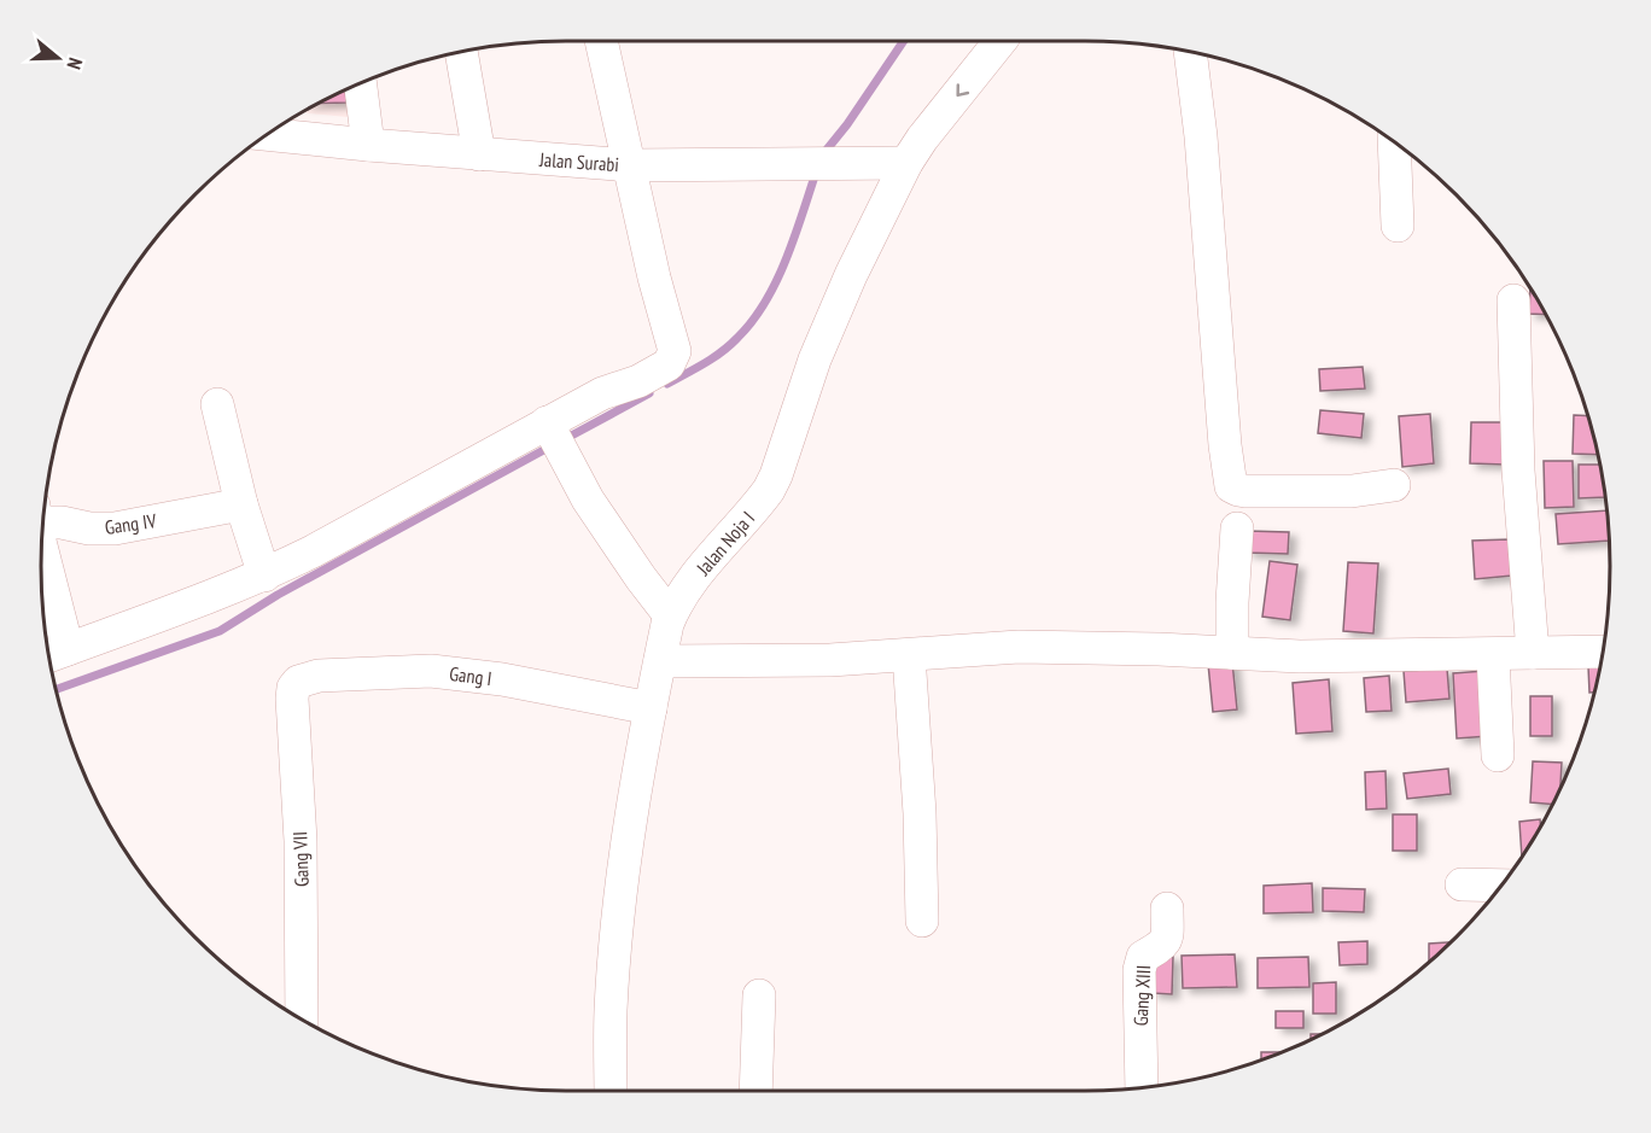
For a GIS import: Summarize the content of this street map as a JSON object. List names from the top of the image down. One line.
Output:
{"streets":{"street":["Jalan Surabi","Gang IV","Jalan Noja I","Gang I","Gang VII","Gang XIII"]},"crossings":[["Jalan Surabi","Jalan Noja I"],["Jalan Noja I","Gang I"],["Gang I","Gang VII"]],"north":"right"}
